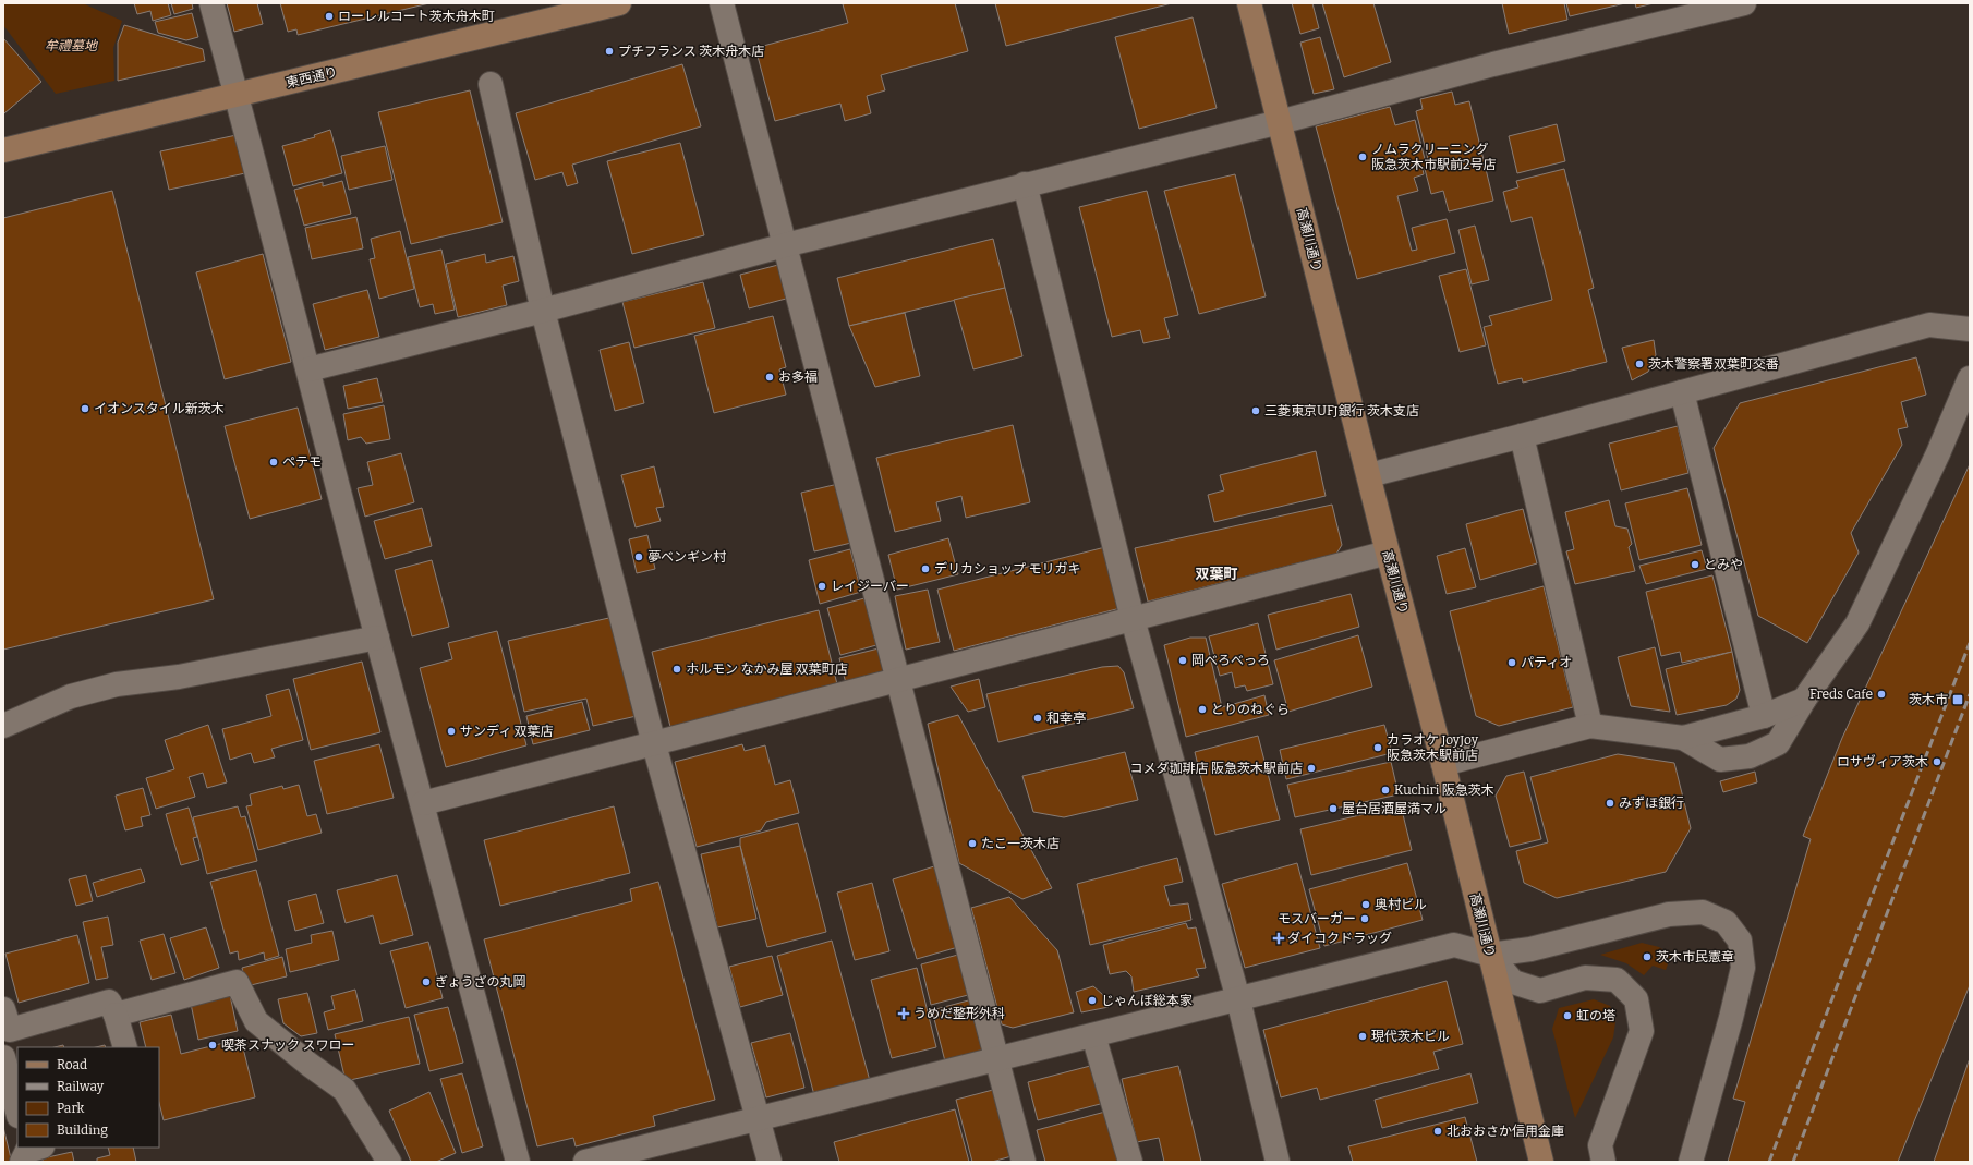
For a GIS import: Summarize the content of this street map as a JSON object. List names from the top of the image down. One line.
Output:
{"streets":{"street":["東西通り","高瀬川通り"]},"districts":["双葉町"],"parks":["牟禮墓地"],"places":{"other":["ローレルコート茨木舟木町","プチフランス 茨木舟木店","ノムラクリーニング 阪急茨木市駅前2号店","茨木警察署双葉町交番","お多福","イオンスタイル新茨木","三菱東京UFJ銀行 茨木支店","ペテモ","夢ベンギン村","とみや","デリカショップ モリガキ","レイジーバー","岡べろべっろ","パティオ","ホルモン なかみ屋 双葉町店","Freds Cafe","とりのねぐら","和幸亭","サンディ 双葉店","カラオケ JoyJoy 阪急茨木駅前店","ロサヴィア茨木","コメダ珈琲店 阪急茨木駅前店","Kuchiri 阪急茨木","みずほ銀行","屋台居酒屋満マル","たこ一茨木店","奥村ビル","モスバーガー","茨木市民憲章","ぎょうざの丸岡","じゃんぼ総本家","虹の塔","現代茨木ビル","喫茶スナック スワロー","北おおさか信用金庫"],"transit":["茨木市"],"health":["ダイコクドラッグ","うめだ整形外科"]},"legend":["Road","Railway","Park","Building"]}
